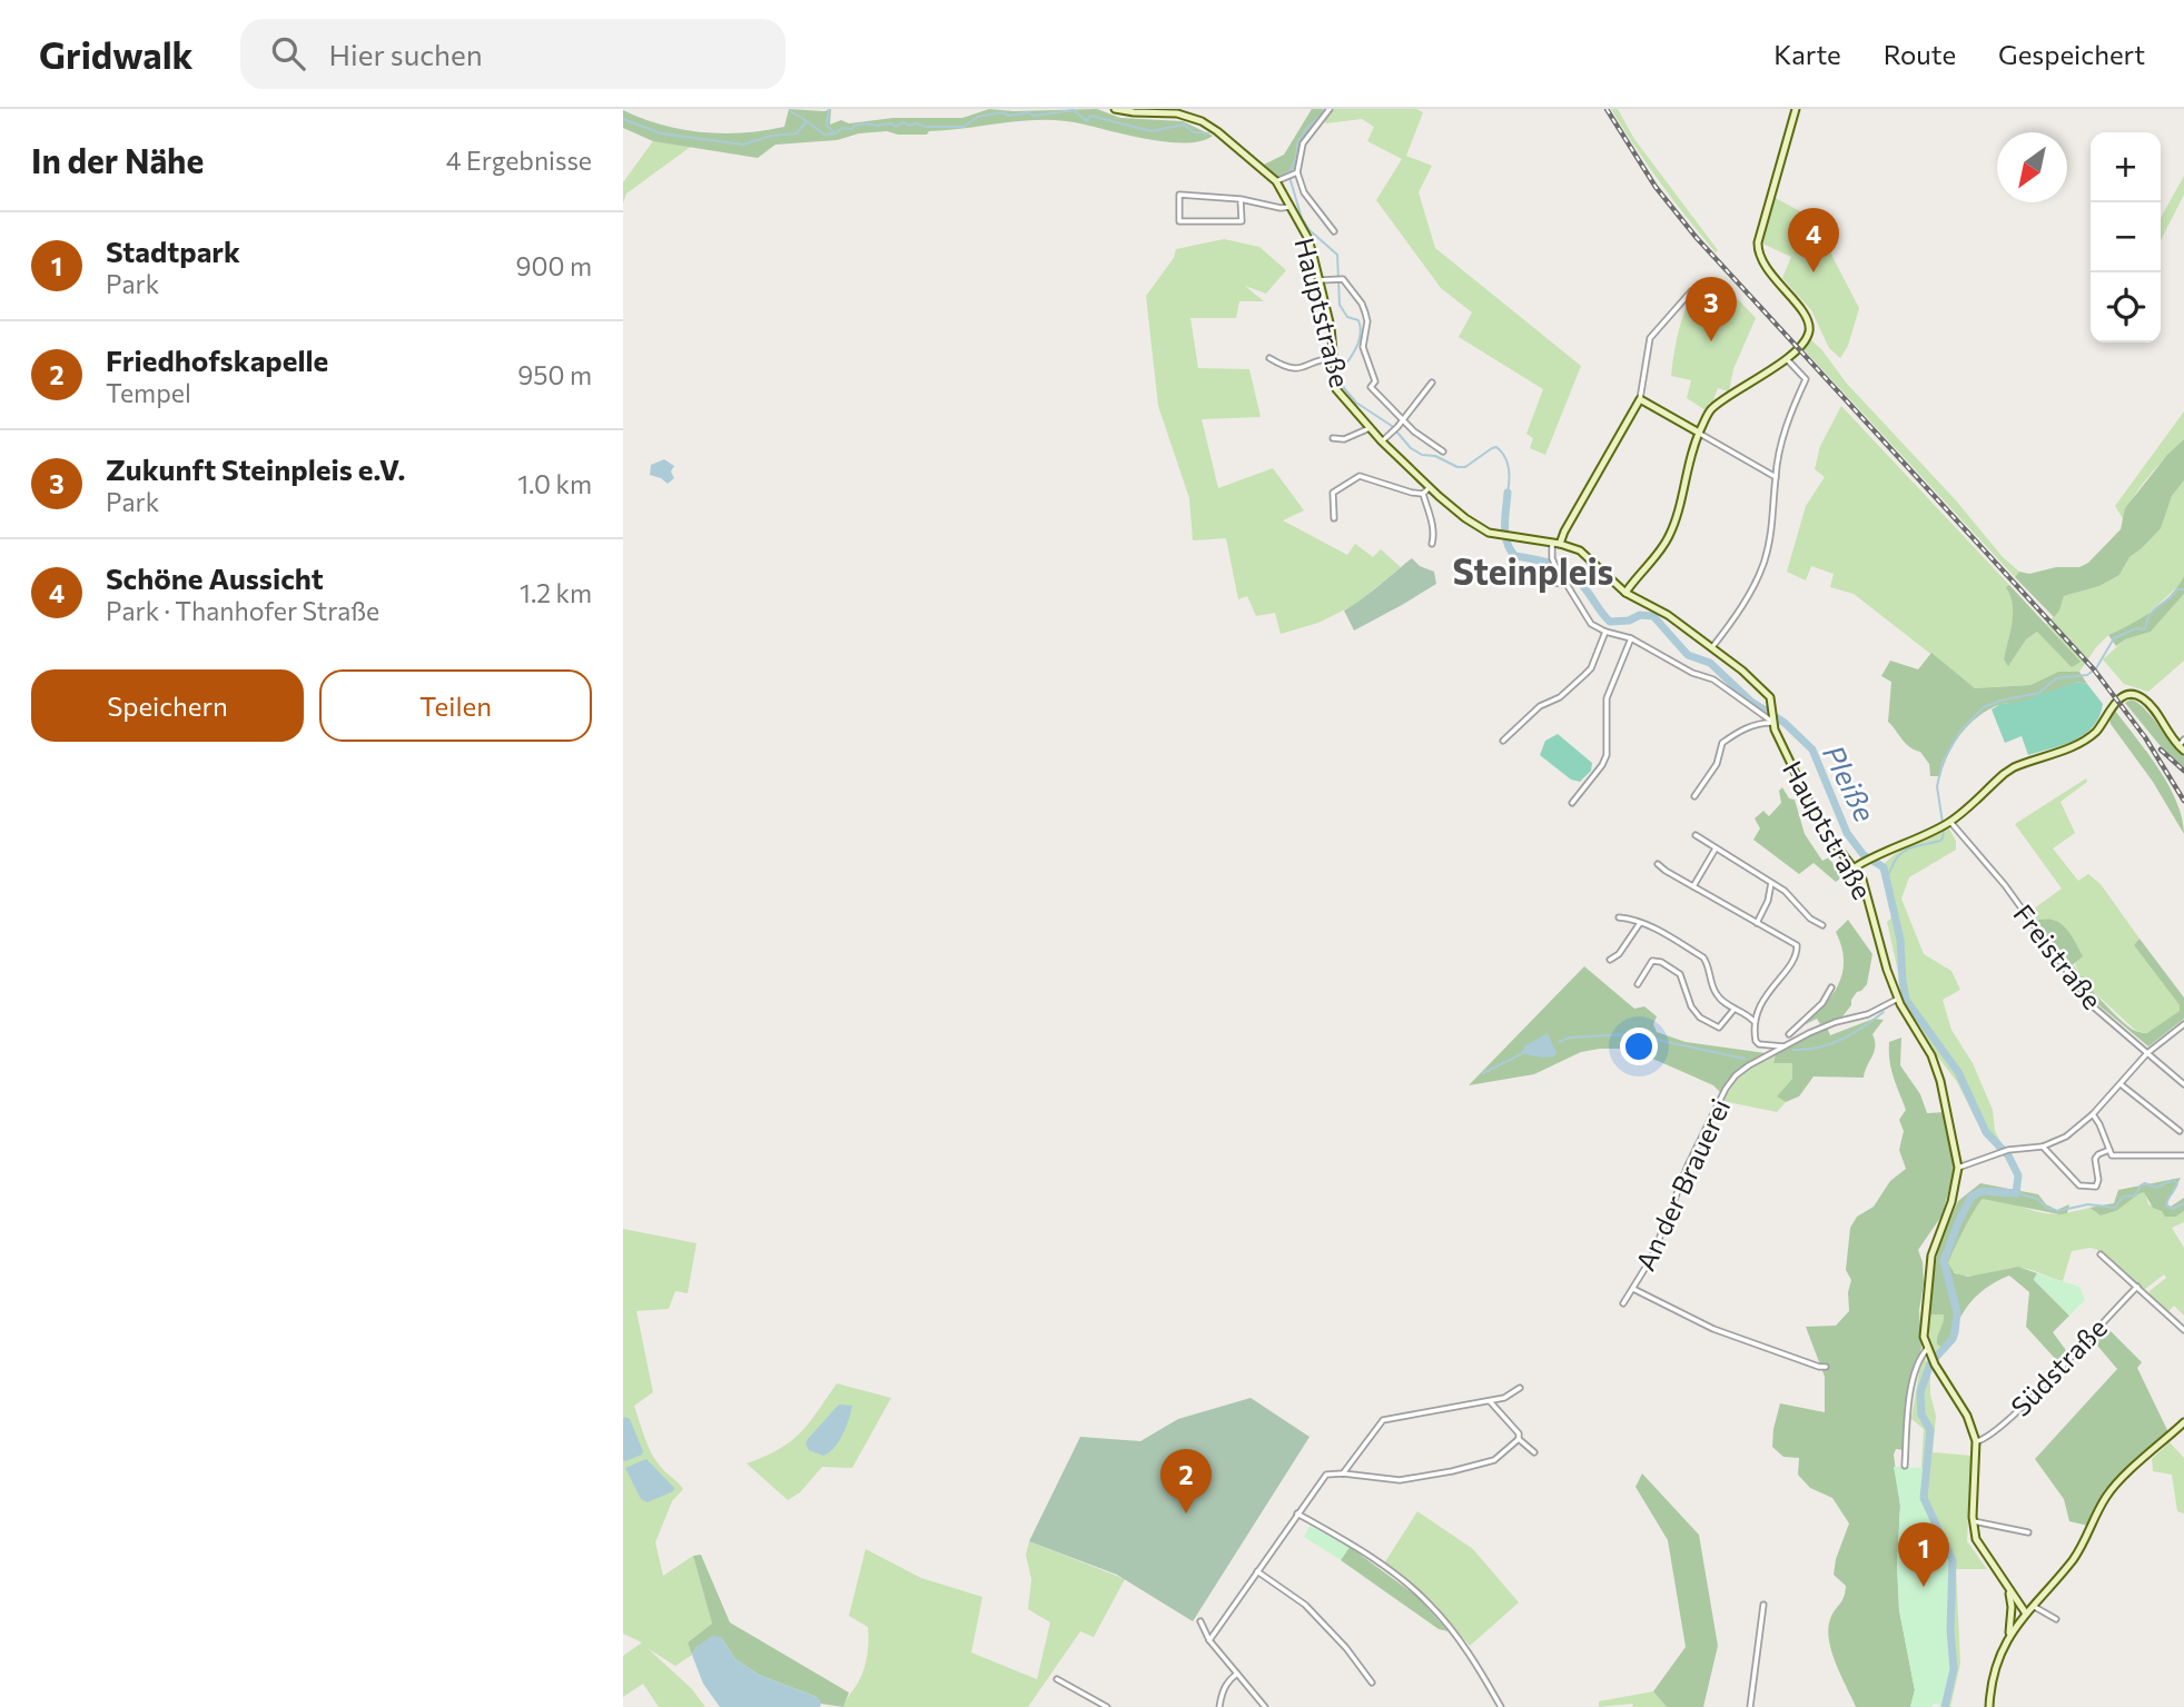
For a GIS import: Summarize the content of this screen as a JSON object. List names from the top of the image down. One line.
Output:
{"streets":{"main road":["Hauptstraße"],"street":["Freistraße","An der Brauerei","Südstraße"]},"crossings":[["Hauptstraße","An der Brauerei"],["Hauptstraße","Südstraße"]],"districts":["Steinpleis"],"water":["Pleiße"],"north":"bottom left","page":{"header":"Gridwalk","search":"Hier suchen","nav":["Karte","Route","Gespeichert"],"heading":["In der Nähe","4 Ergebnisse"],"map_buttons":["+","−"],"pins":["4","3","2","1"],"list":[{"mark":"1","name":"Stadtpark","note":"Park","value":"900 m"},{"mark":"2","name":"Friedhofskapelle","note":"Tempel","value":"950 m"},{"mark":"3","name":"Zukunft Steinpleis e.V.","note":"Park","value":"1.0 km"},{"mark":"4","name":"Schöne Aussicht","note":"Park · Thanhofer Straße","value":"1.2 km"}],"buttons":["Speichern","Teilen"]}}
